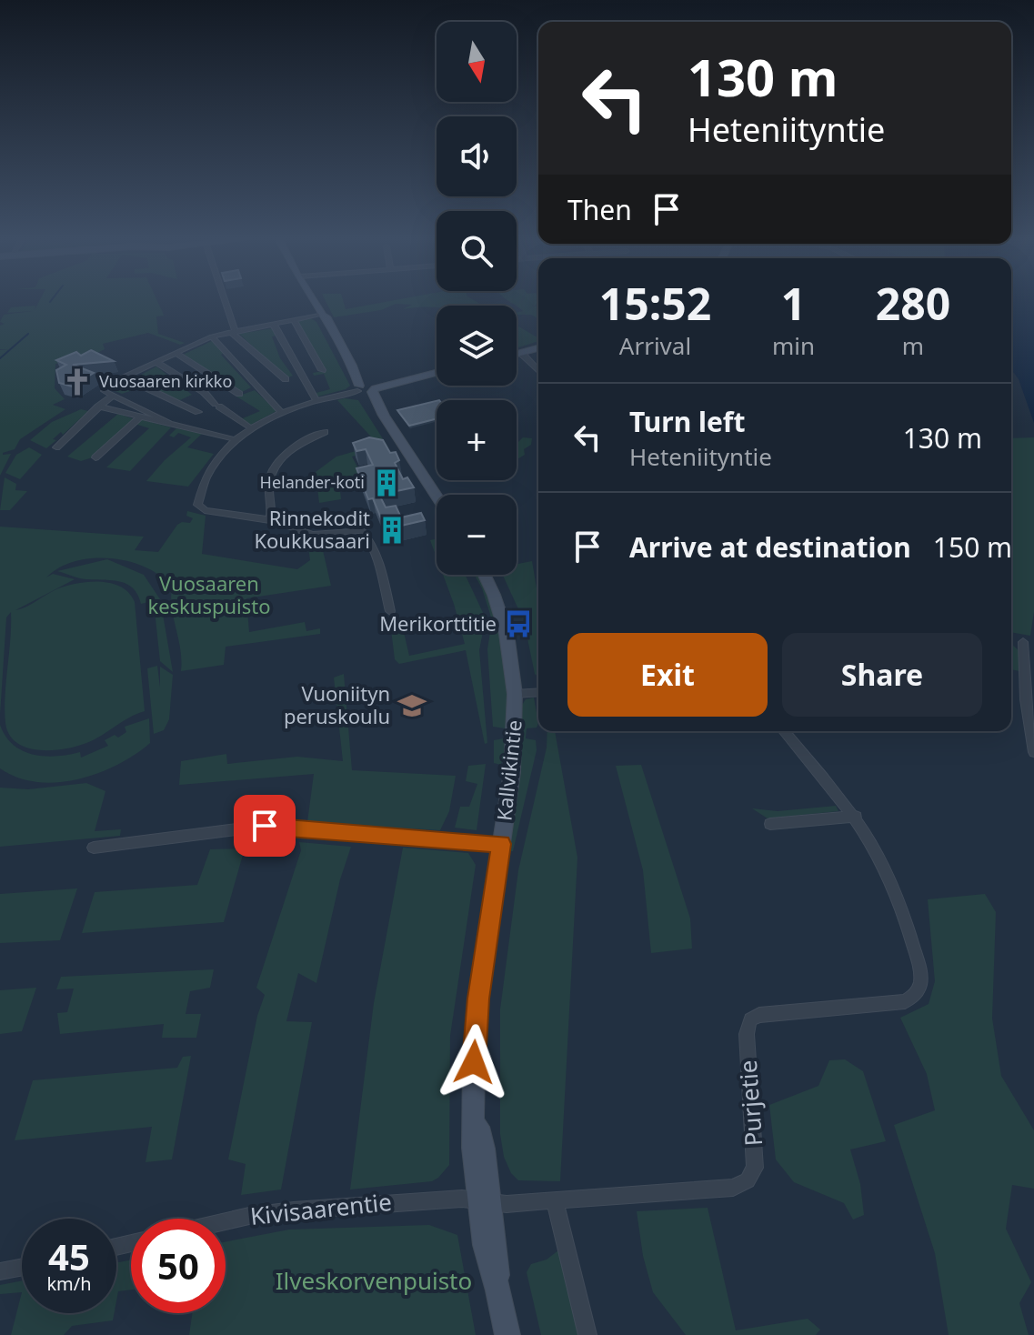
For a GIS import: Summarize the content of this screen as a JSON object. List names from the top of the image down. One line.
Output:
{"streets":{"main road":["Kallvikintie"],"street":["Purjetie","Kivisaarentie"]},"crossings":[["Kallvikintie","Purjetie"],["Kallvikintie","Kivisaarentie"],["Purjetie","Kivisaarentie"]],"parks":["Vuosaaren keskuspuisto","Ilveskorvenpuisto"],"places":{"church":["Vuosaaren kirkko"],"building":["Helander-koti","Rinnekodit Koukkusaari"],"bus stop":["Merikorttitie"],"school or university":["Vuoniityn peruskoulu"]},"north":"bottom","page":{"map_buttons":["+","−"],"turn":["130 m","Heteniityntie"],"then":"Then","eta":["15:52","Arrival","1","min","280","m"],"list":[{"name":"Turn left","note":"Heteniityntie","value":"130 m"},{"name":"Arrive at destination","value":"150 m"}],"buttons":["Exit","Share"],"speed":"45 km/h","limit":"50"}}
